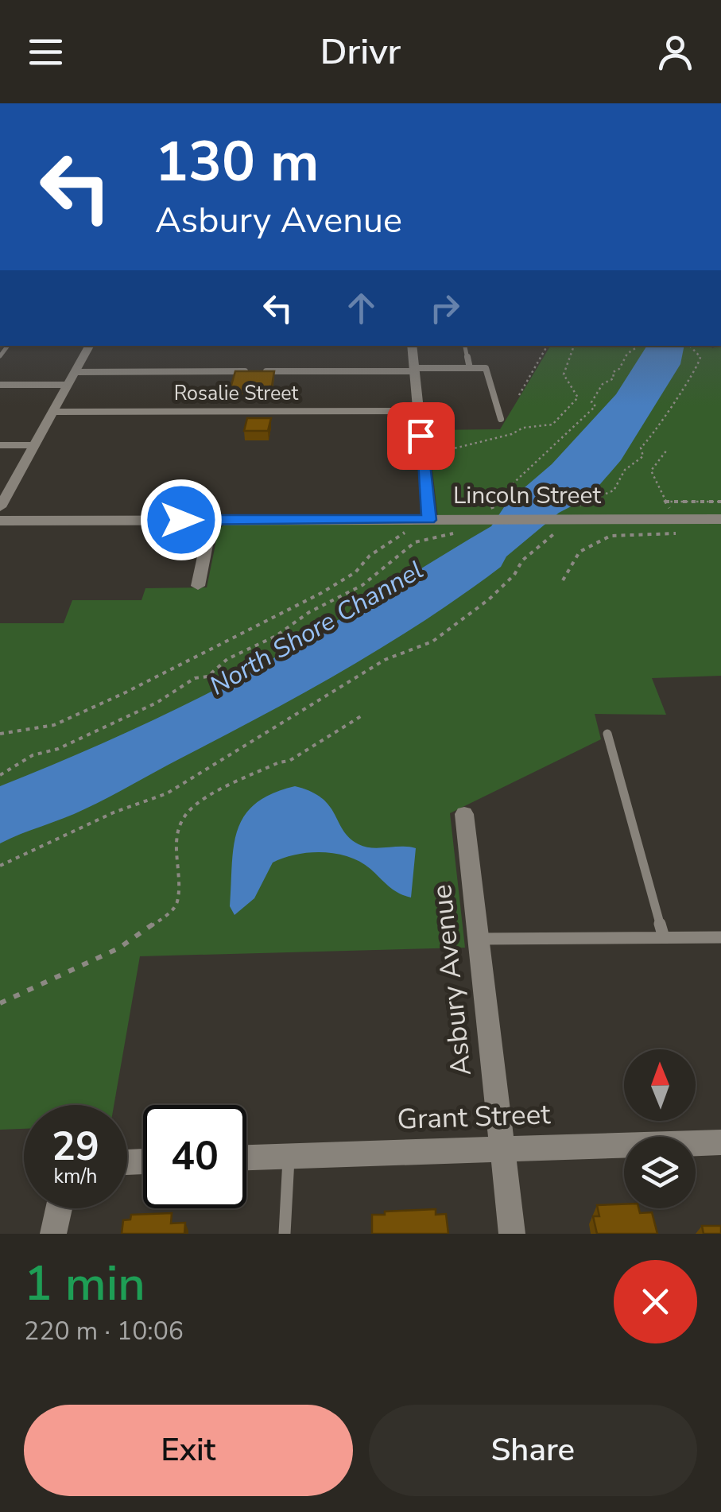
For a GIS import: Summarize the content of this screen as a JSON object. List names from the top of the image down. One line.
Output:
{"streets":{"street":["Rosalie Street","Lincoln Street","Asbury Avenue","Grant Street"]},"crossings":[["Asbury Avenue","Grant Street"]],"water":["North Shore Channel"],"north":"top","page":{"header":"Drivr","turn":["130 m","Asbury Avenue"],"speed":"29 km/h","limit":"40","heading":["1 min","220 m · 10:06"],"buttons":["Exit","Share"]}}
